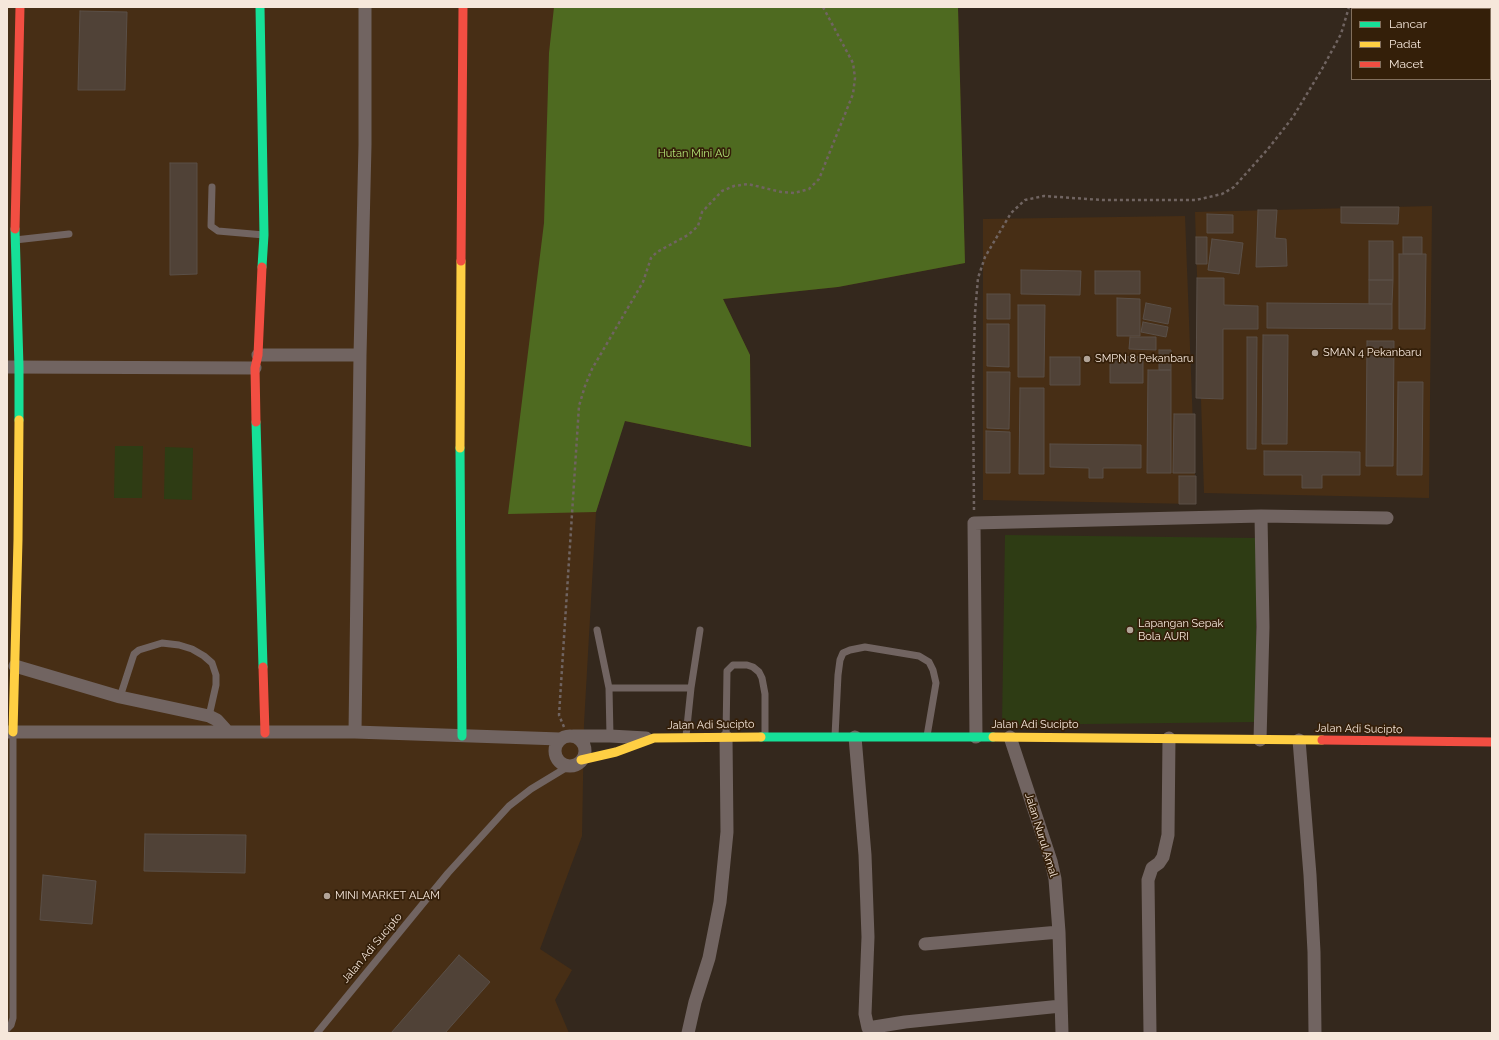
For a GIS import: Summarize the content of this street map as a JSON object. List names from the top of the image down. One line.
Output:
{"streets":{"street":["Jalan Adi Sucipto","Jalan Nurul Amal"]},"crossings":[["Jalan Adi Sucipto","Jalan Nurul Amal"]],"parks":["Hutan Mini AU"],"places":["SMAN 4 Pekanbaru","SMPN 8 Pekanbaru","Lapangan Sepak Bola AURI","MINI MARKET ALAM"],"legend":["Lancar","Padat","Macet"]}
